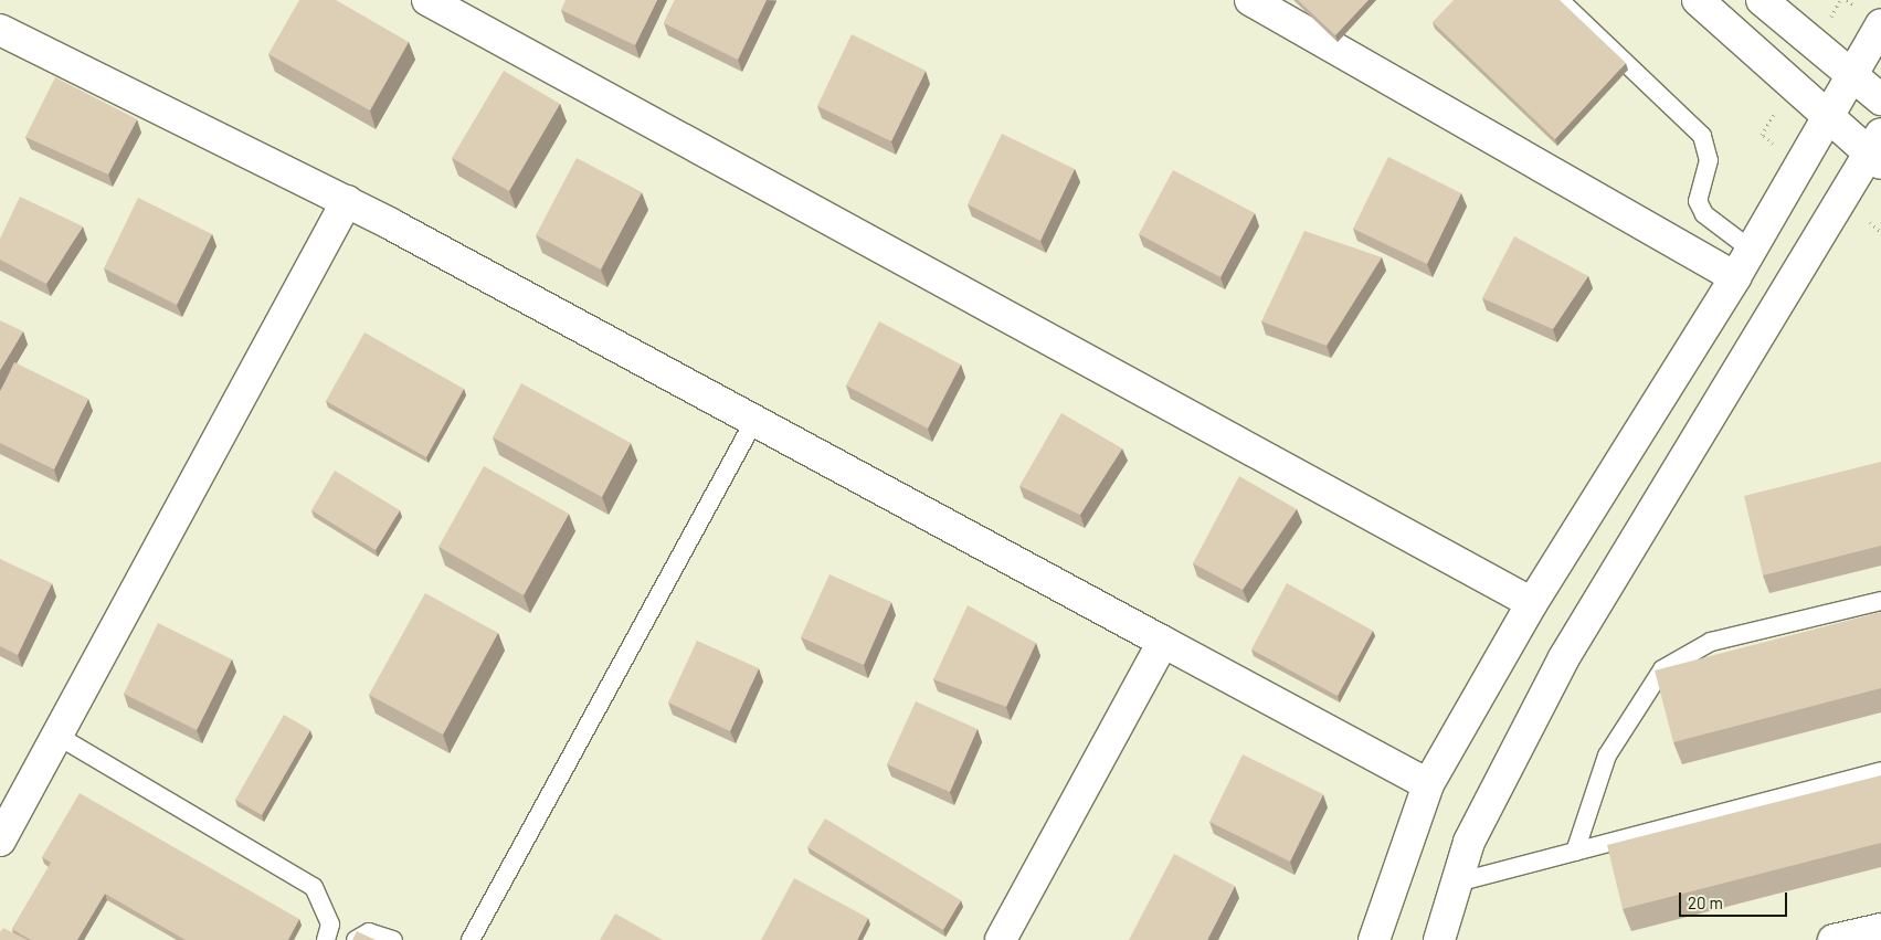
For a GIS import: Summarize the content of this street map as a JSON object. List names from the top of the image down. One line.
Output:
{"scale_bar":"20 m"}
